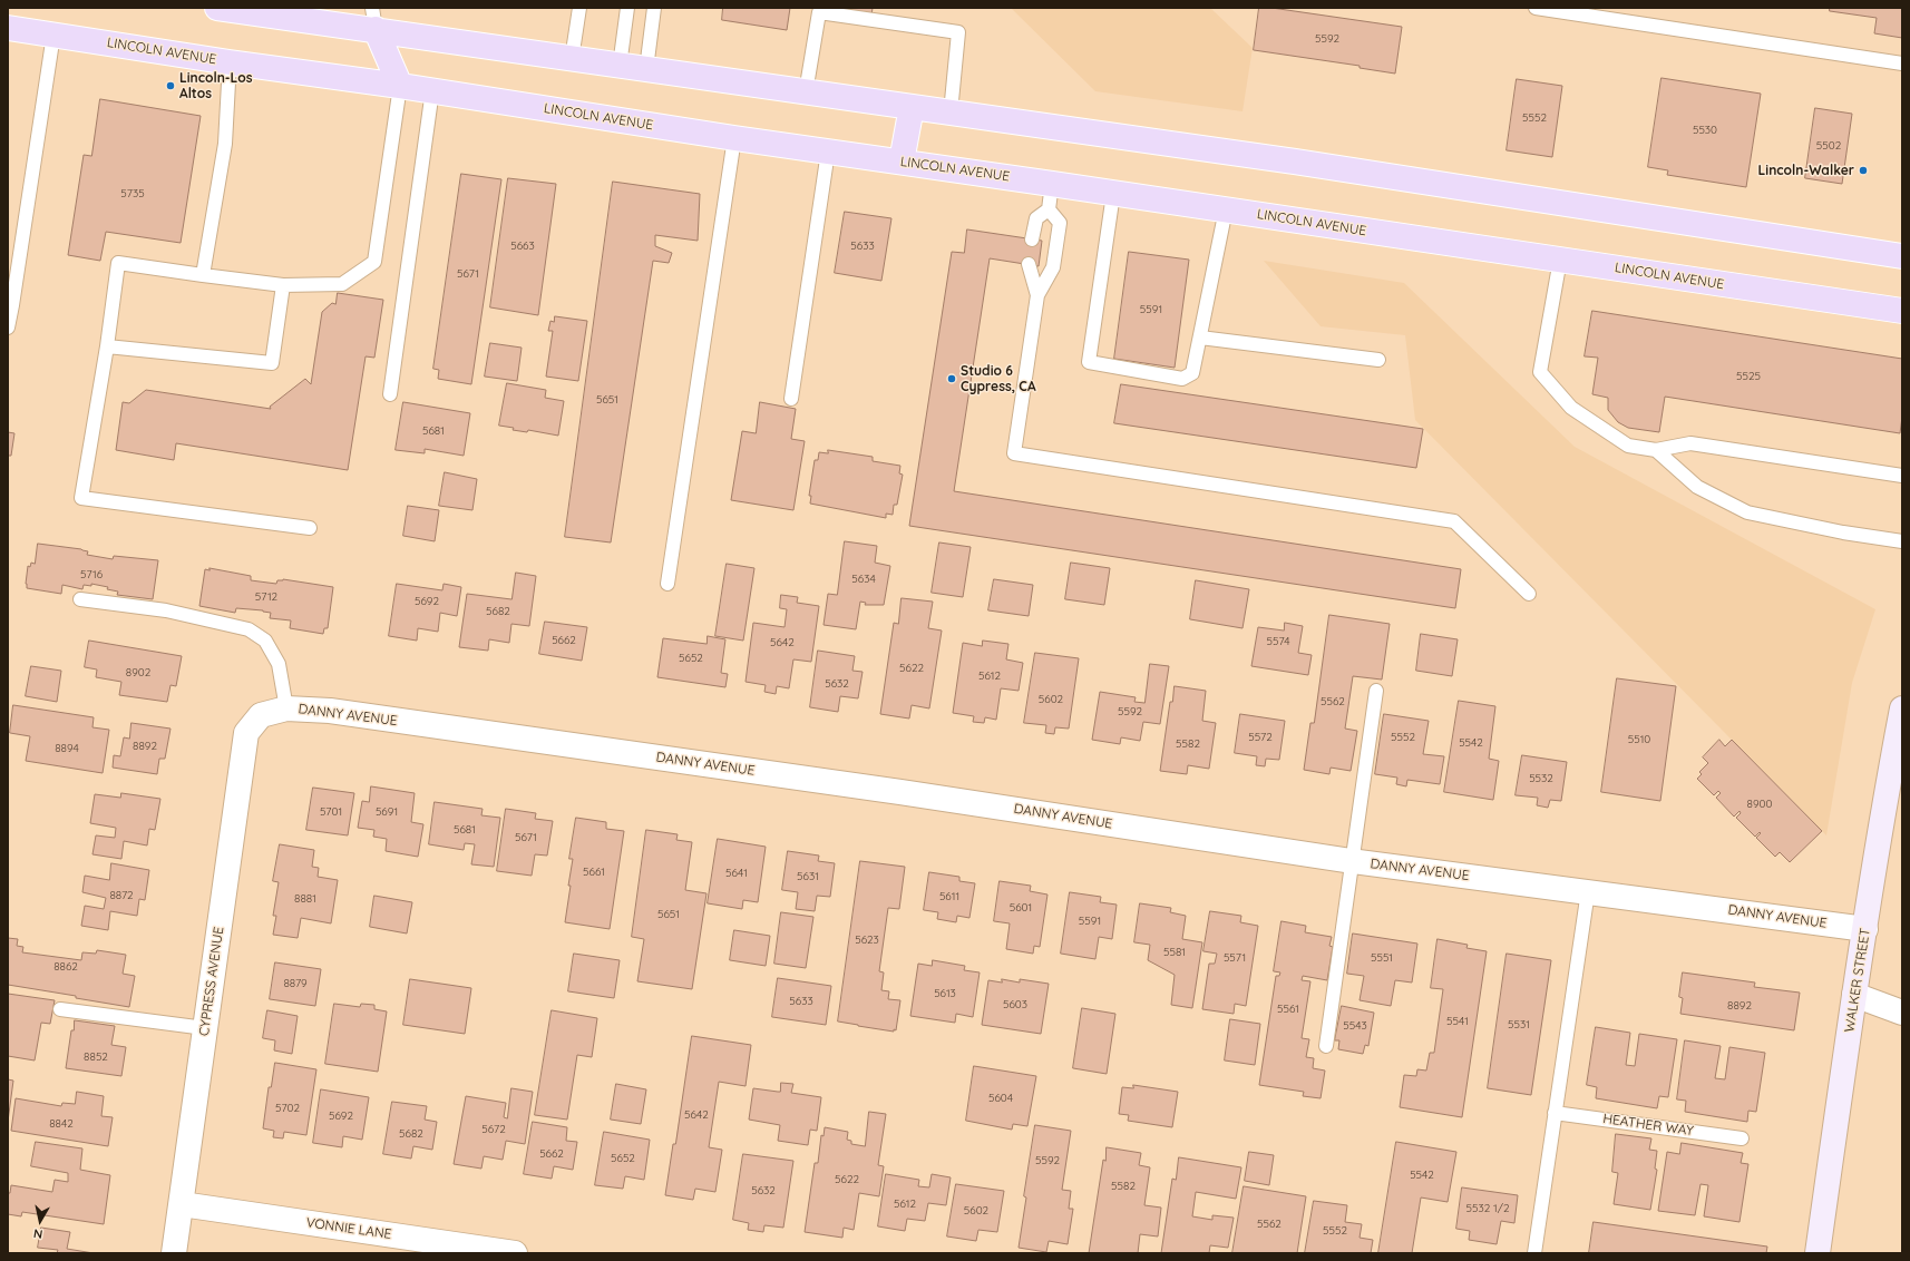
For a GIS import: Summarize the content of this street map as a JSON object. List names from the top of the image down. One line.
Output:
{"streets":{"main road":["LINCOLN AVENUE","WALKER STREET"],"street":["DANNY AVENUE","CYPRESS AVENUE","VONNIE LANE"],"lane":["HEATHER WAY"]},"crossings":[["DANNY AVENUE","WALKER STREET"],["DANNY AVENUE","CYPRESS AVENUE"],["CYPRESS AVENUE","VONNIE LANE"]],"places":["Lincoln-Los Altos","Lincoln-Walker","Studio 6 Cypress, CA"],"house_numbers":["5592","5552","5530","5502","5735","5663","5633","5671","5591","5525","5651","5681","5716","5634","5712","5692","5682","5662","5574","5642","5652","5622","8902","5612","5632","5602","5562","5592","5572","5552","5510","5542","5582","8892","8894","5532","8900","5701","5691","5681","5671","5661","5641","5631","8872","5611","8881","5601","5651","5591","5623","5581","5571","5551","8862","8879","5613","5633","5603","8892","5561","5541","5531","5543","8852","5604","5702","5642","5692","8842","5672","5682","5662","5652","5592","5542","5622","5582","5632","5612","5532 1/2","5602","5562","5552"],"north":"bottom"}
